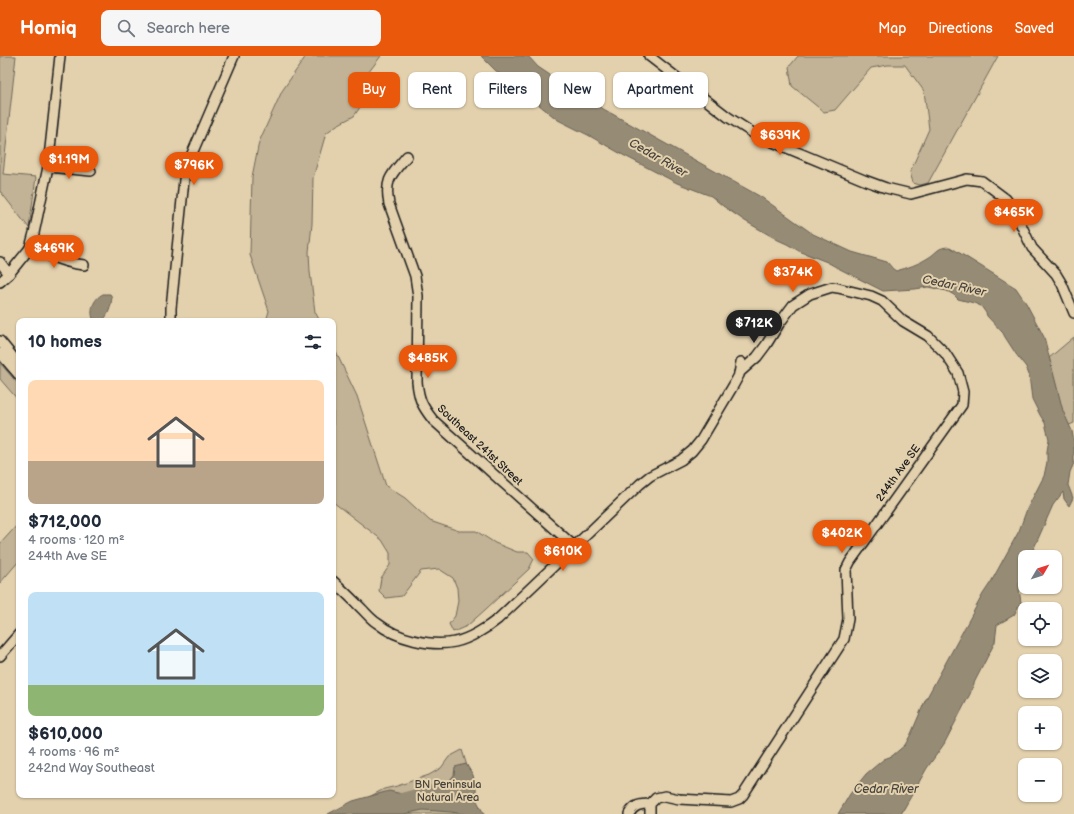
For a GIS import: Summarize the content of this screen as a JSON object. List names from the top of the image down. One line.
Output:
{"streets":{"street":["Southeast 241st Street","244th Ave SE"]},"water":["Cedar River"],"parks":["BN Peninsula Natural Area"],"north":"top right","page":{"header":"Homiq","search":"Search here","nav":["Map","Directions","Saved"],"chip":["Buy","Rent","Filters","New","Apartment"],"price":["$639K","$1.19M","$796K","$465K","$469K","$374K","$712K","$485K","$402K","$610K"],"heading":"10 homes","list":[{"name":"$712,000","note":"4 rooms · 120 m² · 244th Ave SE"},{"name":"$610,000","note":"4 rooms · 96 m² · 242nd Way Southeast"}],"map_buttons":["+","−"]}}
